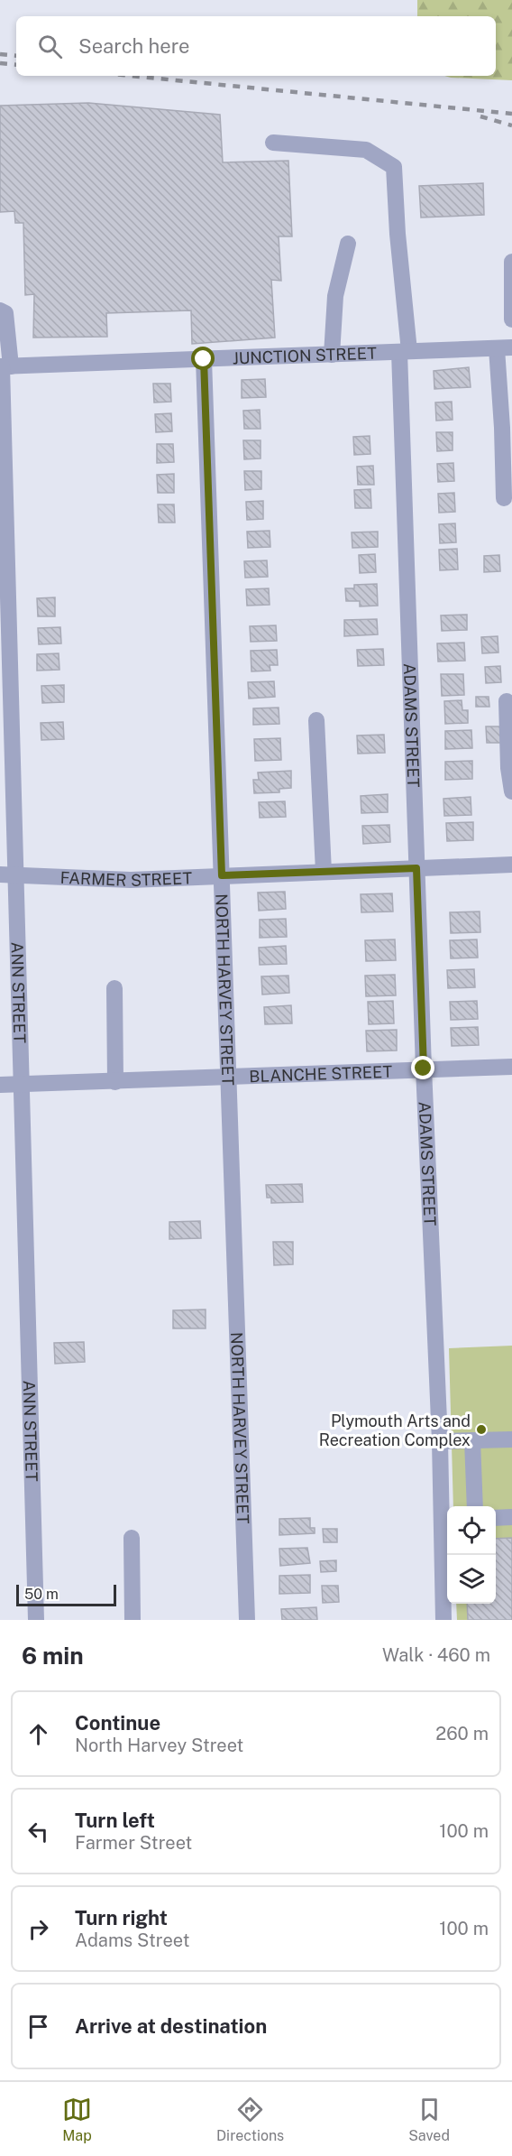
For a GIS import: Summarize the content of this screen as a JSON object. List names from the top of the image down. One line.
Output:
{"streets":{"street":["JUNCTION STREET","ADAMS STREET","FARMER STREET","NORTH HARVEY STREET","ANN STREET","BLANCHE STREET"]},"crossings":[["JUNCTION STREET","ADAMS STREET"],["JUNCTION STREET","NORTH HARVEY STREET"],["JUNCTION STREET","ANN STREET"],["ADAMS STREET","FARMER STREET"],["ADAMS STREET","BLANCHE STREET"],["FARMER STREET","NORTH HARVEY STREET"],["FARMER STREET","ANN STREET"],["NORTH HARVEY STREET","BLANCHE STREET"],["ANN STREET","BLANCHE STREET"]],"places":["Plymouth Arts and Recreation Complex"],"scale_bar":"50 m","page":{"search":"Search here","scale":"50 m","heading":["6 min","Walk · 460 m"],"list":[["Continue","North Harvey Street","260 m"],["Turn left","Farmer Street","100 m"],["Turn right","Adams Street","100 m"],"Arrive at destination"],"nav":["Map","Directions","Saved"]}}
